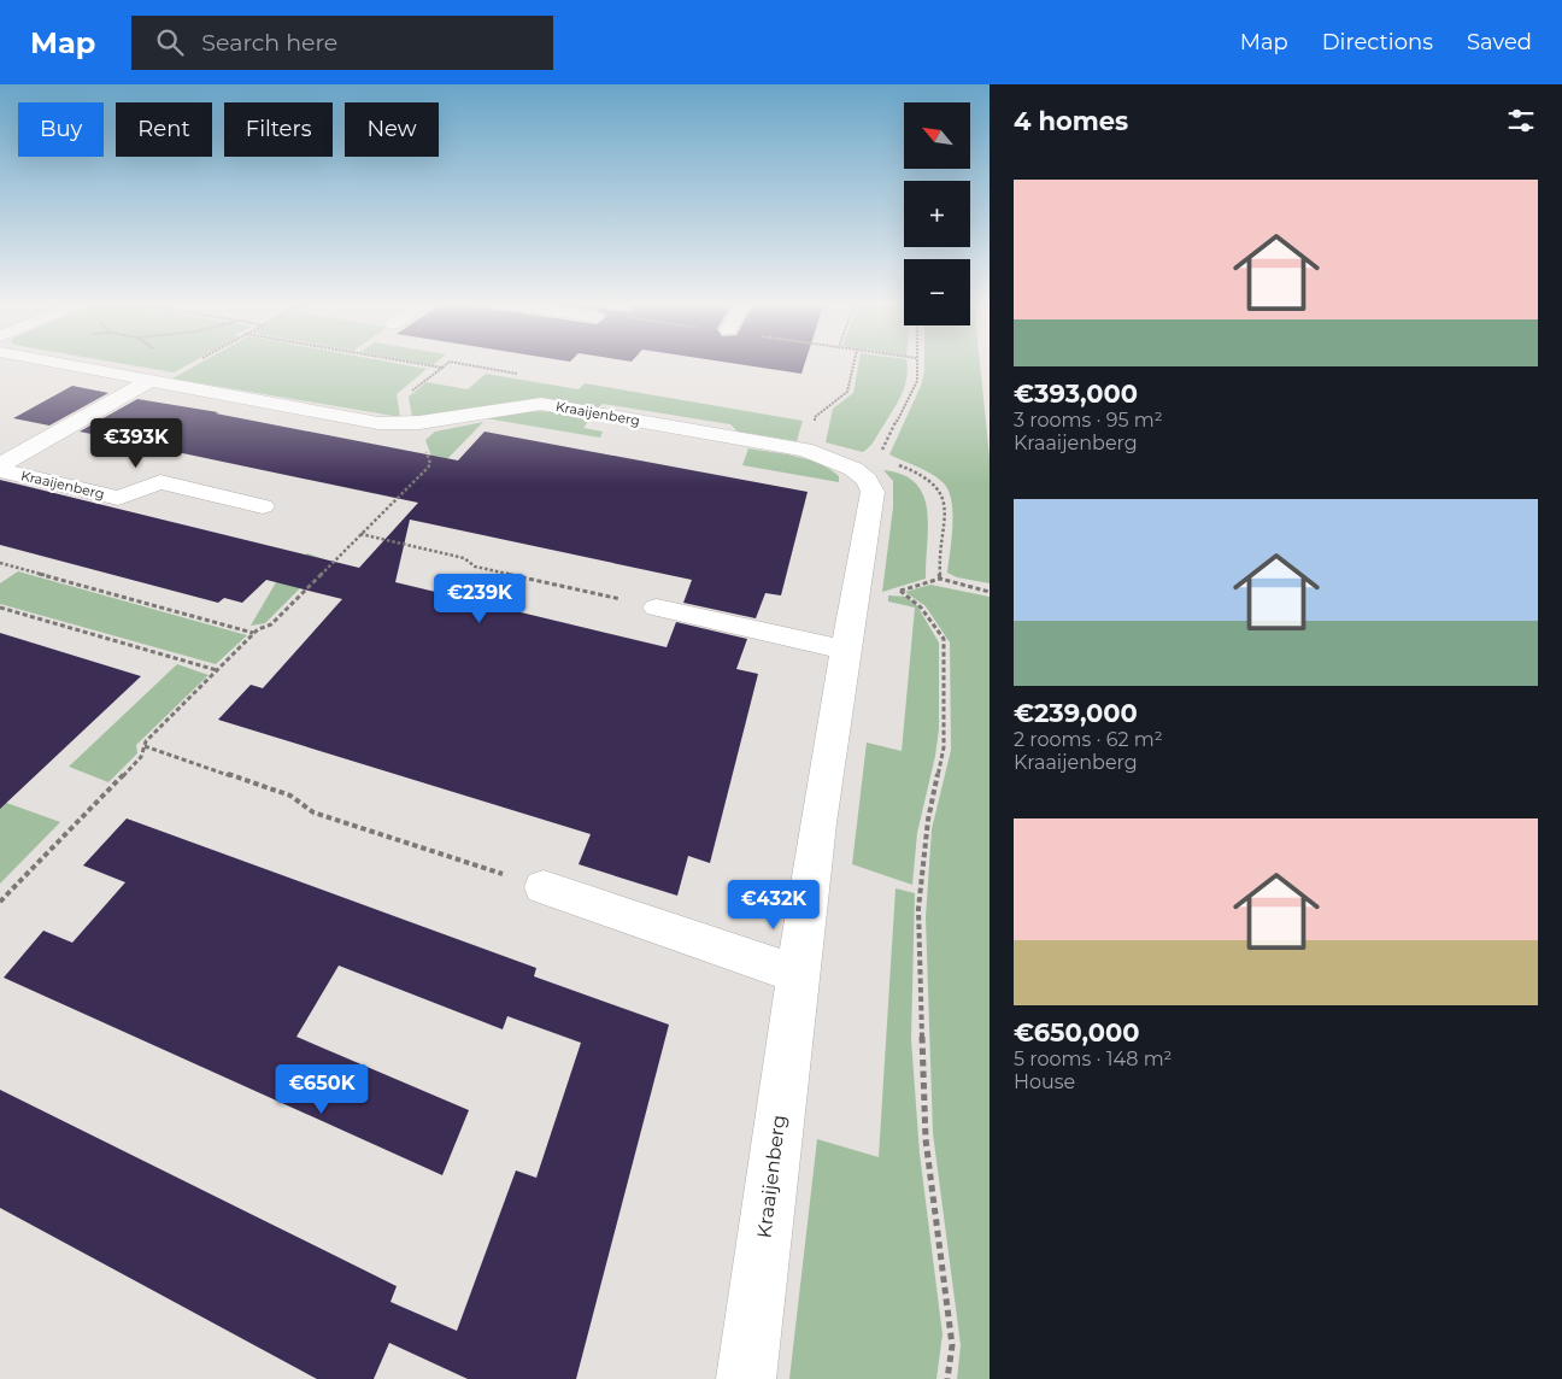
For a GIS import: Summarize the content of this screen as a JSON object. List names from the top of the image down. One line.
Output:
{"streets":{"street":["Kraaijenberg"]},"north":"top left","page":{"header":"Map","search":"Search here","nav":["Map","Directions","Saved"],"heading":"4 homes","map_buttons":["+","−"],"chip":["Buy","Rent","Filters","New"],"list":[{"name":"€393,000","note":"3 rooms · 95 m² · Kraaijenberg"},{"name":"€239,000","note":"2 rooms · 62 m² · Kraaijenberg"},{"name":"€650,000","note":"5 rooms · 148 m² · House"}],"price":["€393K","€239K","€432K","€650K"]}}
